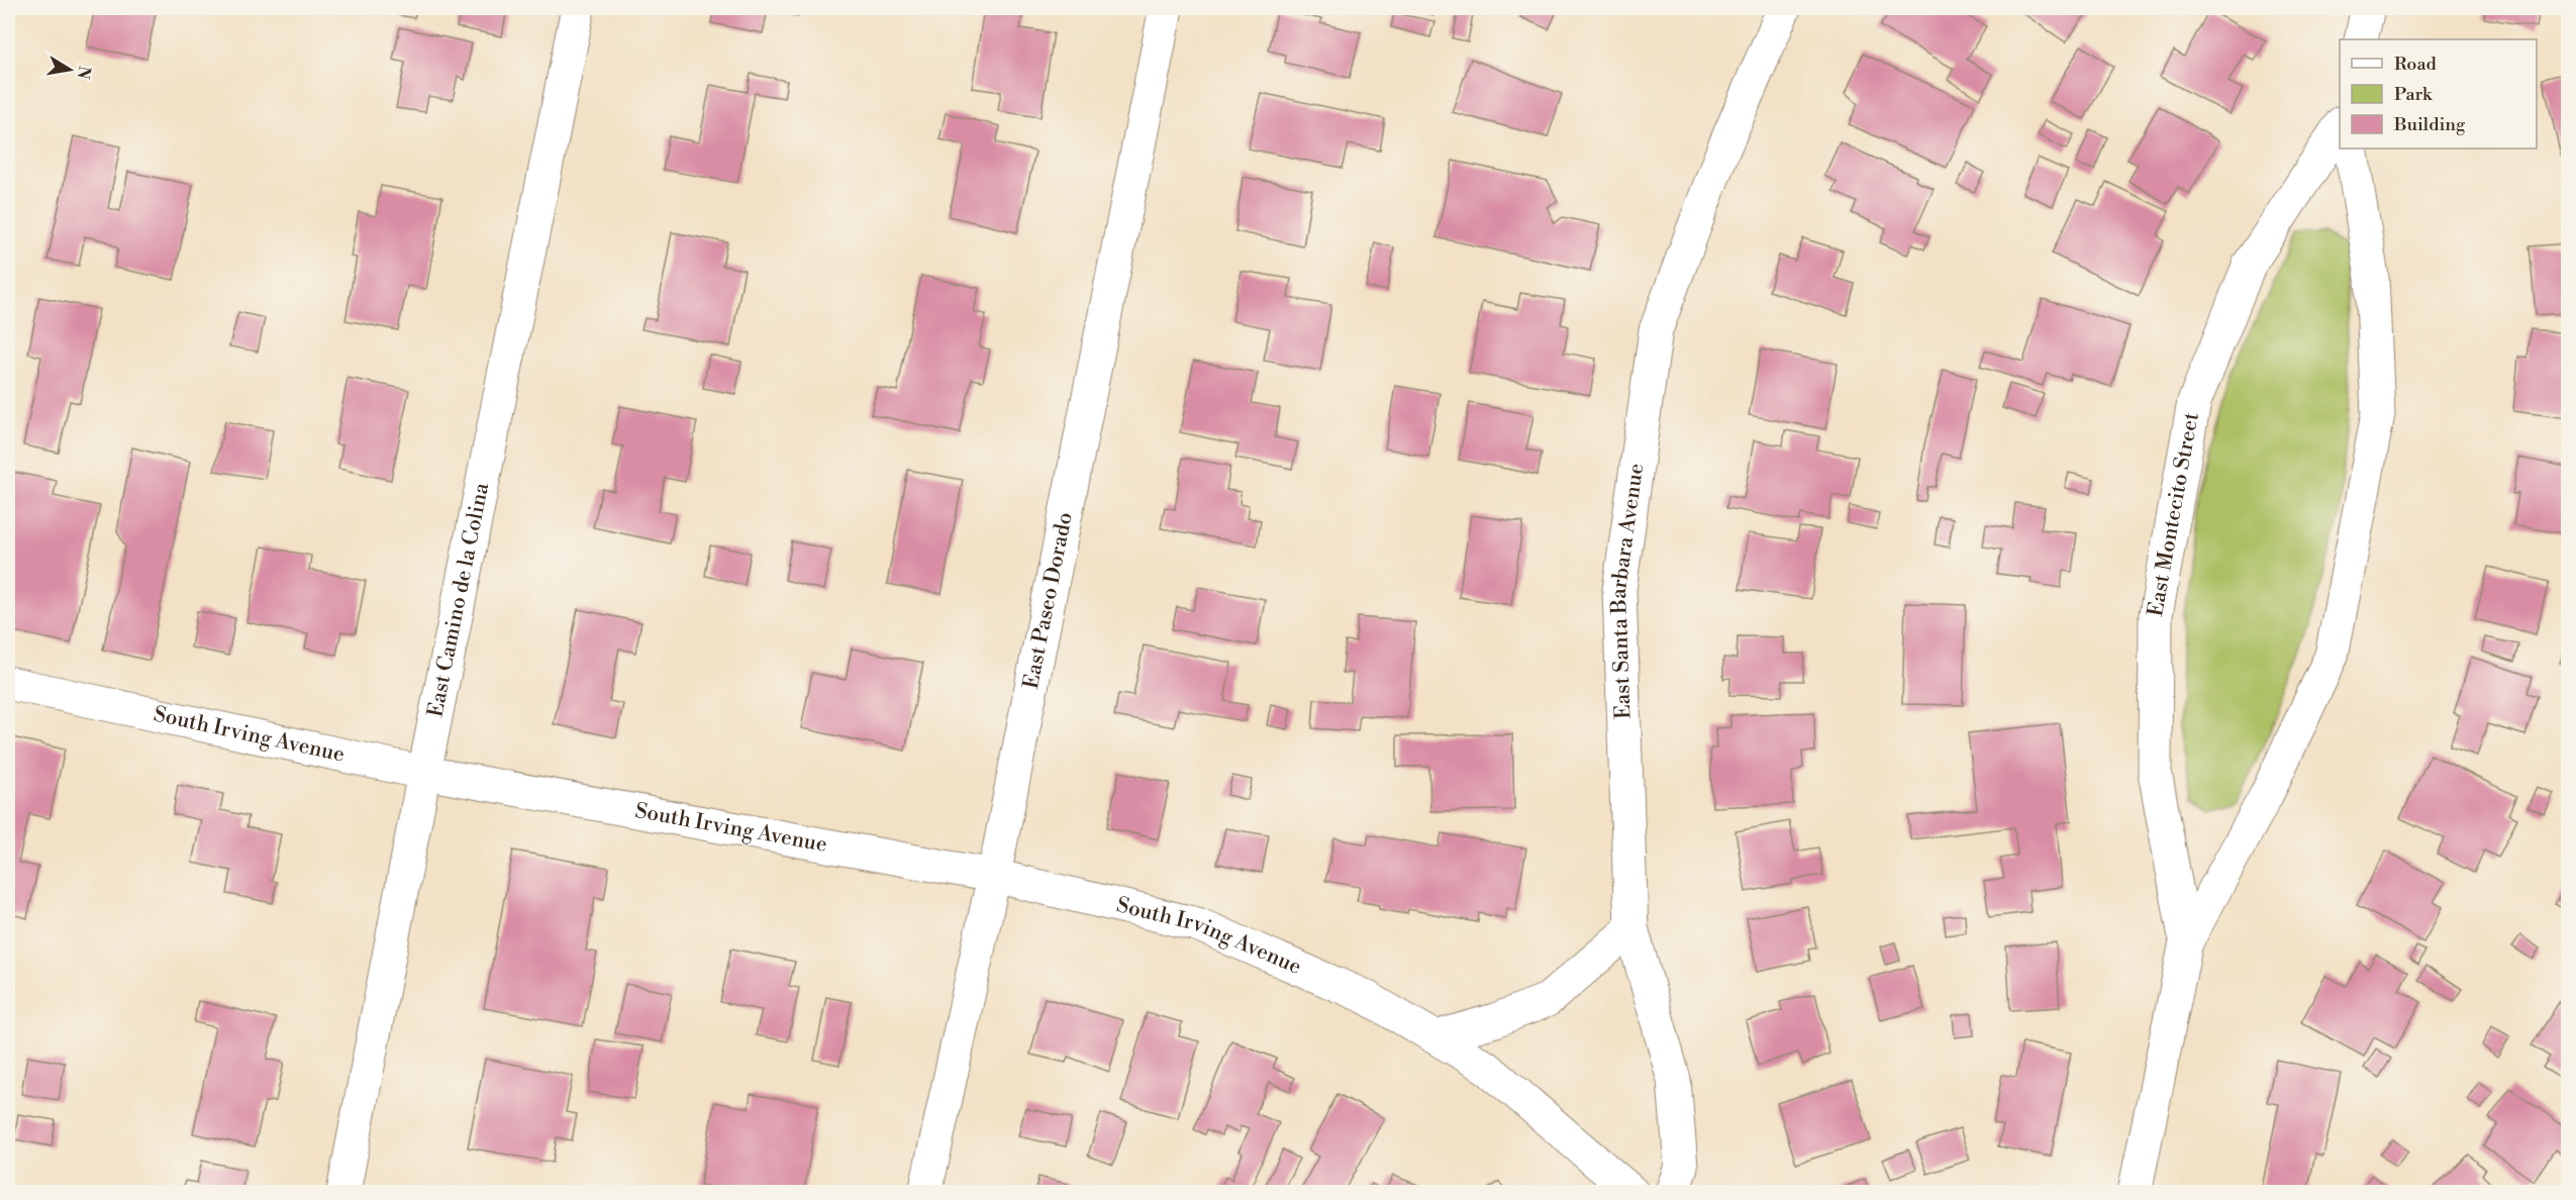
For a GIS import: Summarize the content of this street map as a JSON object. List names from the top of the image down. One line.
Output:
{"streets":{"street":["East Montecito Street","East Santa Barbara Avenue","East Camino de la Colina","East Paseo Dorado","South Irving Avenue"]},"crossings":[["East Camino de la Colina","South Irving Avenue"],["East Paseo Dorado","South Irving Avenue"]],"legend":["Road","Park","Building"],"north":"right"}
